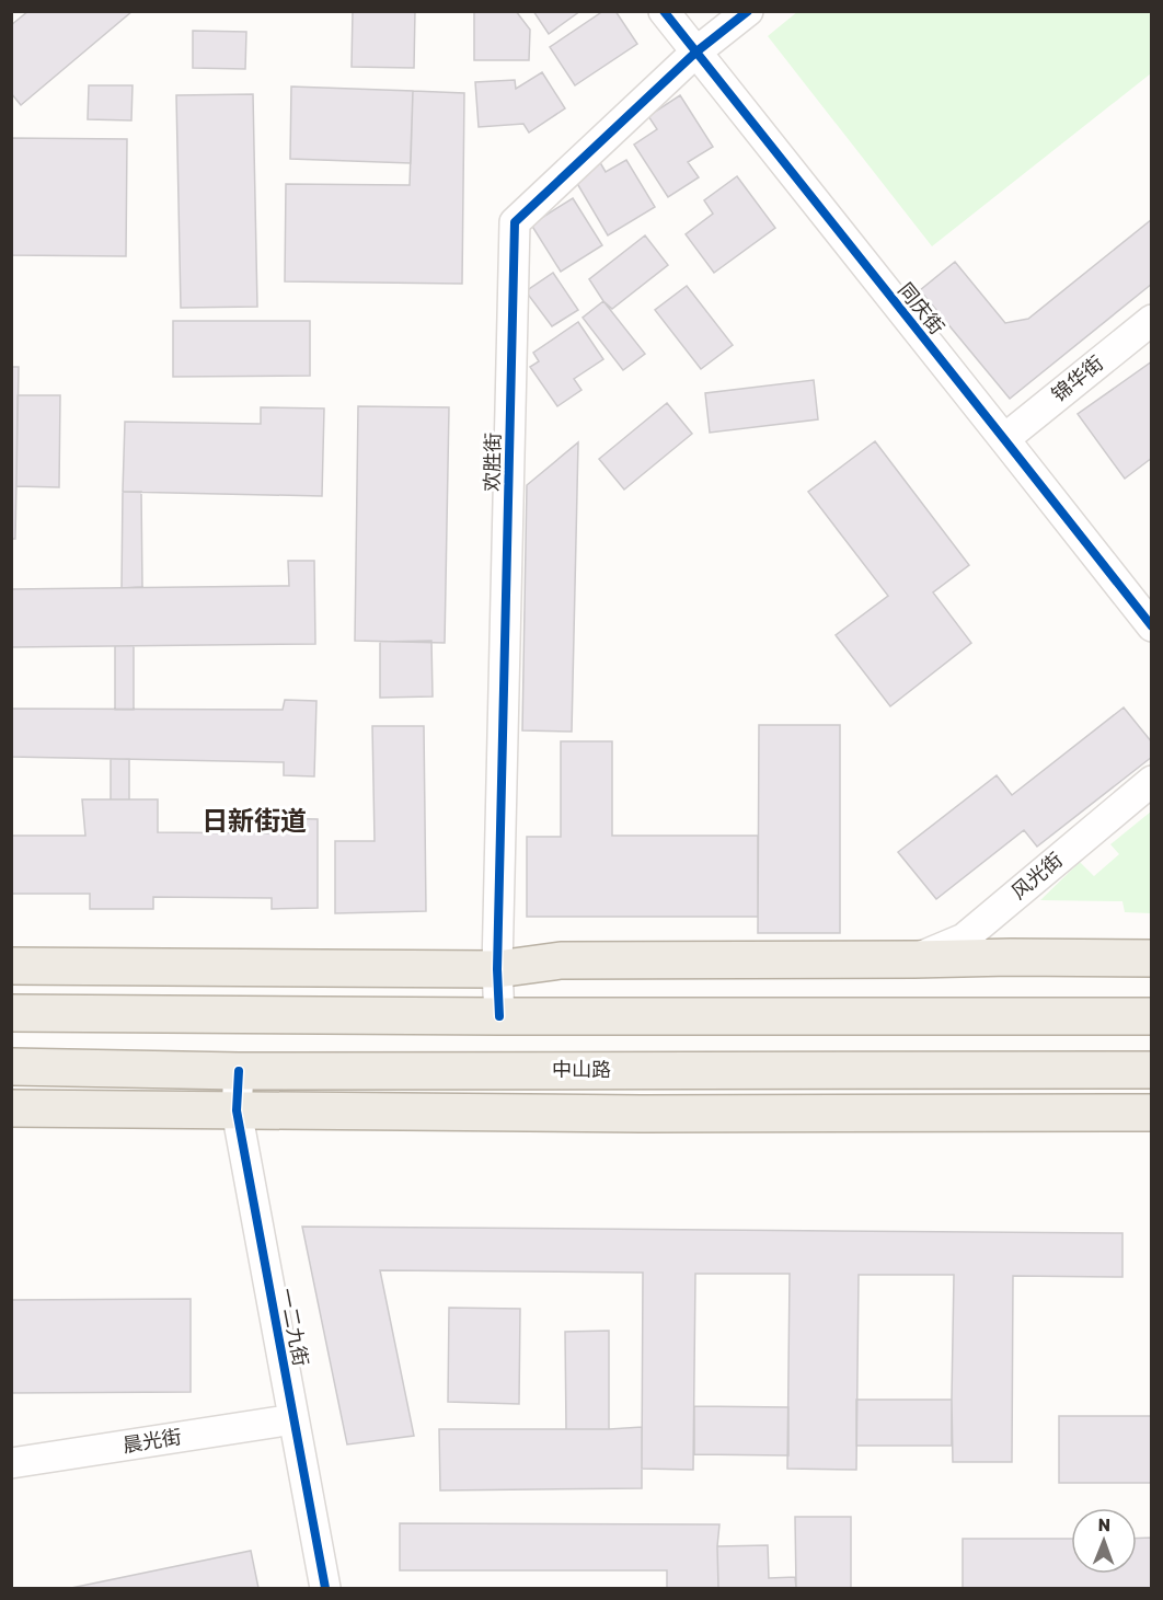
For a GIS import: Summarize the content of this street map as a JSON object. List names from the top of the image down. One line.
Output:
{"streets":{"main road":["中山路"],"street":["同庆街","锦华街","欢胜街","风光街","一二九街","晨光街"]},"crossings":[["同庆街","锦华街"],["同庆街","欢胜街"],["中山路","一二九街"],["一二九街","晨光街"]],"districts":["日新街道"],"north":"top"}
